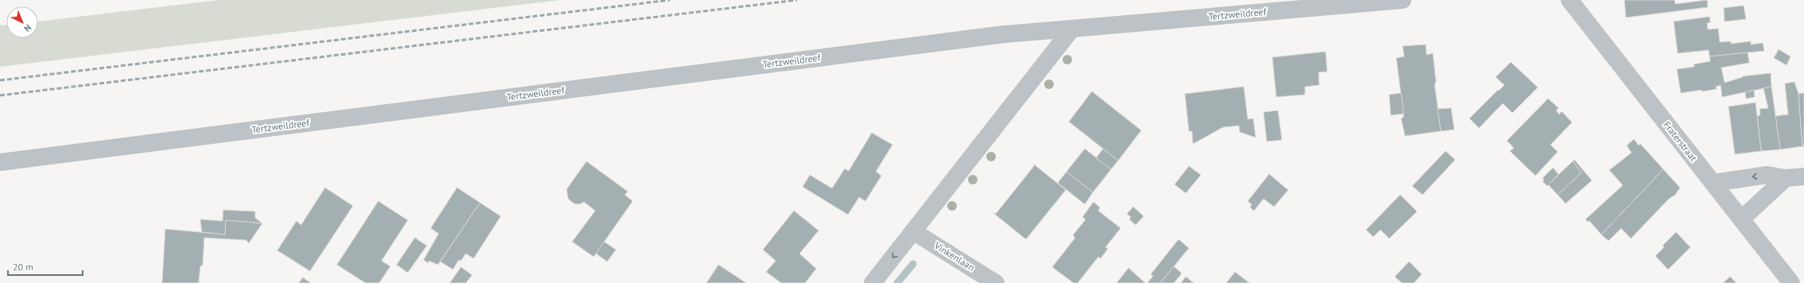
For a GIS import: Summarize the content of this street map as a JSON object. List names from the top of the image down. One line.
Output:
{"streets":{"street":["Tertzweildreef","Fraterstraat","Vinkenlaan"]},"scale_bar":"20 m","north":"bottom right"}
